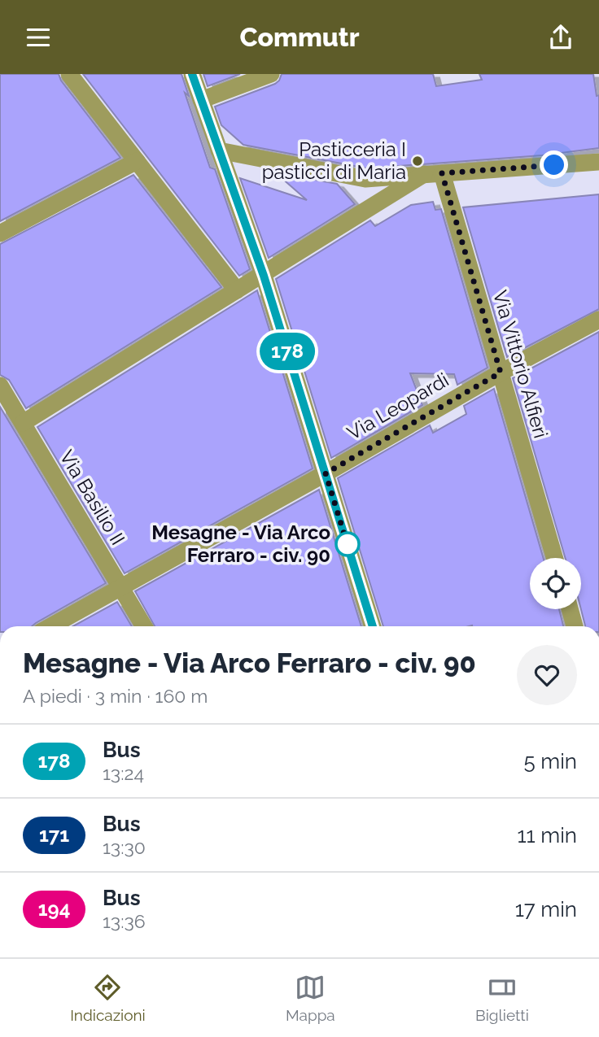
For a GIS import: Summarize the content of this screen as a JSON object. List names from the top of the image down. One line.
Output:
{"streets":{"street":["Via Vittorio Alfieri","Via Leopardi","Via Basilio II"]},"crossings":[["Via Vittorio Alfieri","Via Leopardi"],["Via Leopardi","Via Basilio II"]],"places":["Pasticceria I pasticci di Maria","Mesagne - Via Arco Ferraro - civ. 90"],"lines":["bus line 178"],"page":{"header":"Commutr","on_map":"178","heading":["Mesagne - Via Arco Ferraro - civ. 90","A piedi · 3 min · 160 m"],"list":[{"mark":"178","name":"Bus","note":"13:24","value":"5 min"},{"mark":"171","name":"Bus","note":"13:30","value":"11 min"},{"mark":"194","name":"Bus","note":"13:36","value":"17 min"}],"tabs":["Indicazioni","Mappa","Biglietti"]}}
